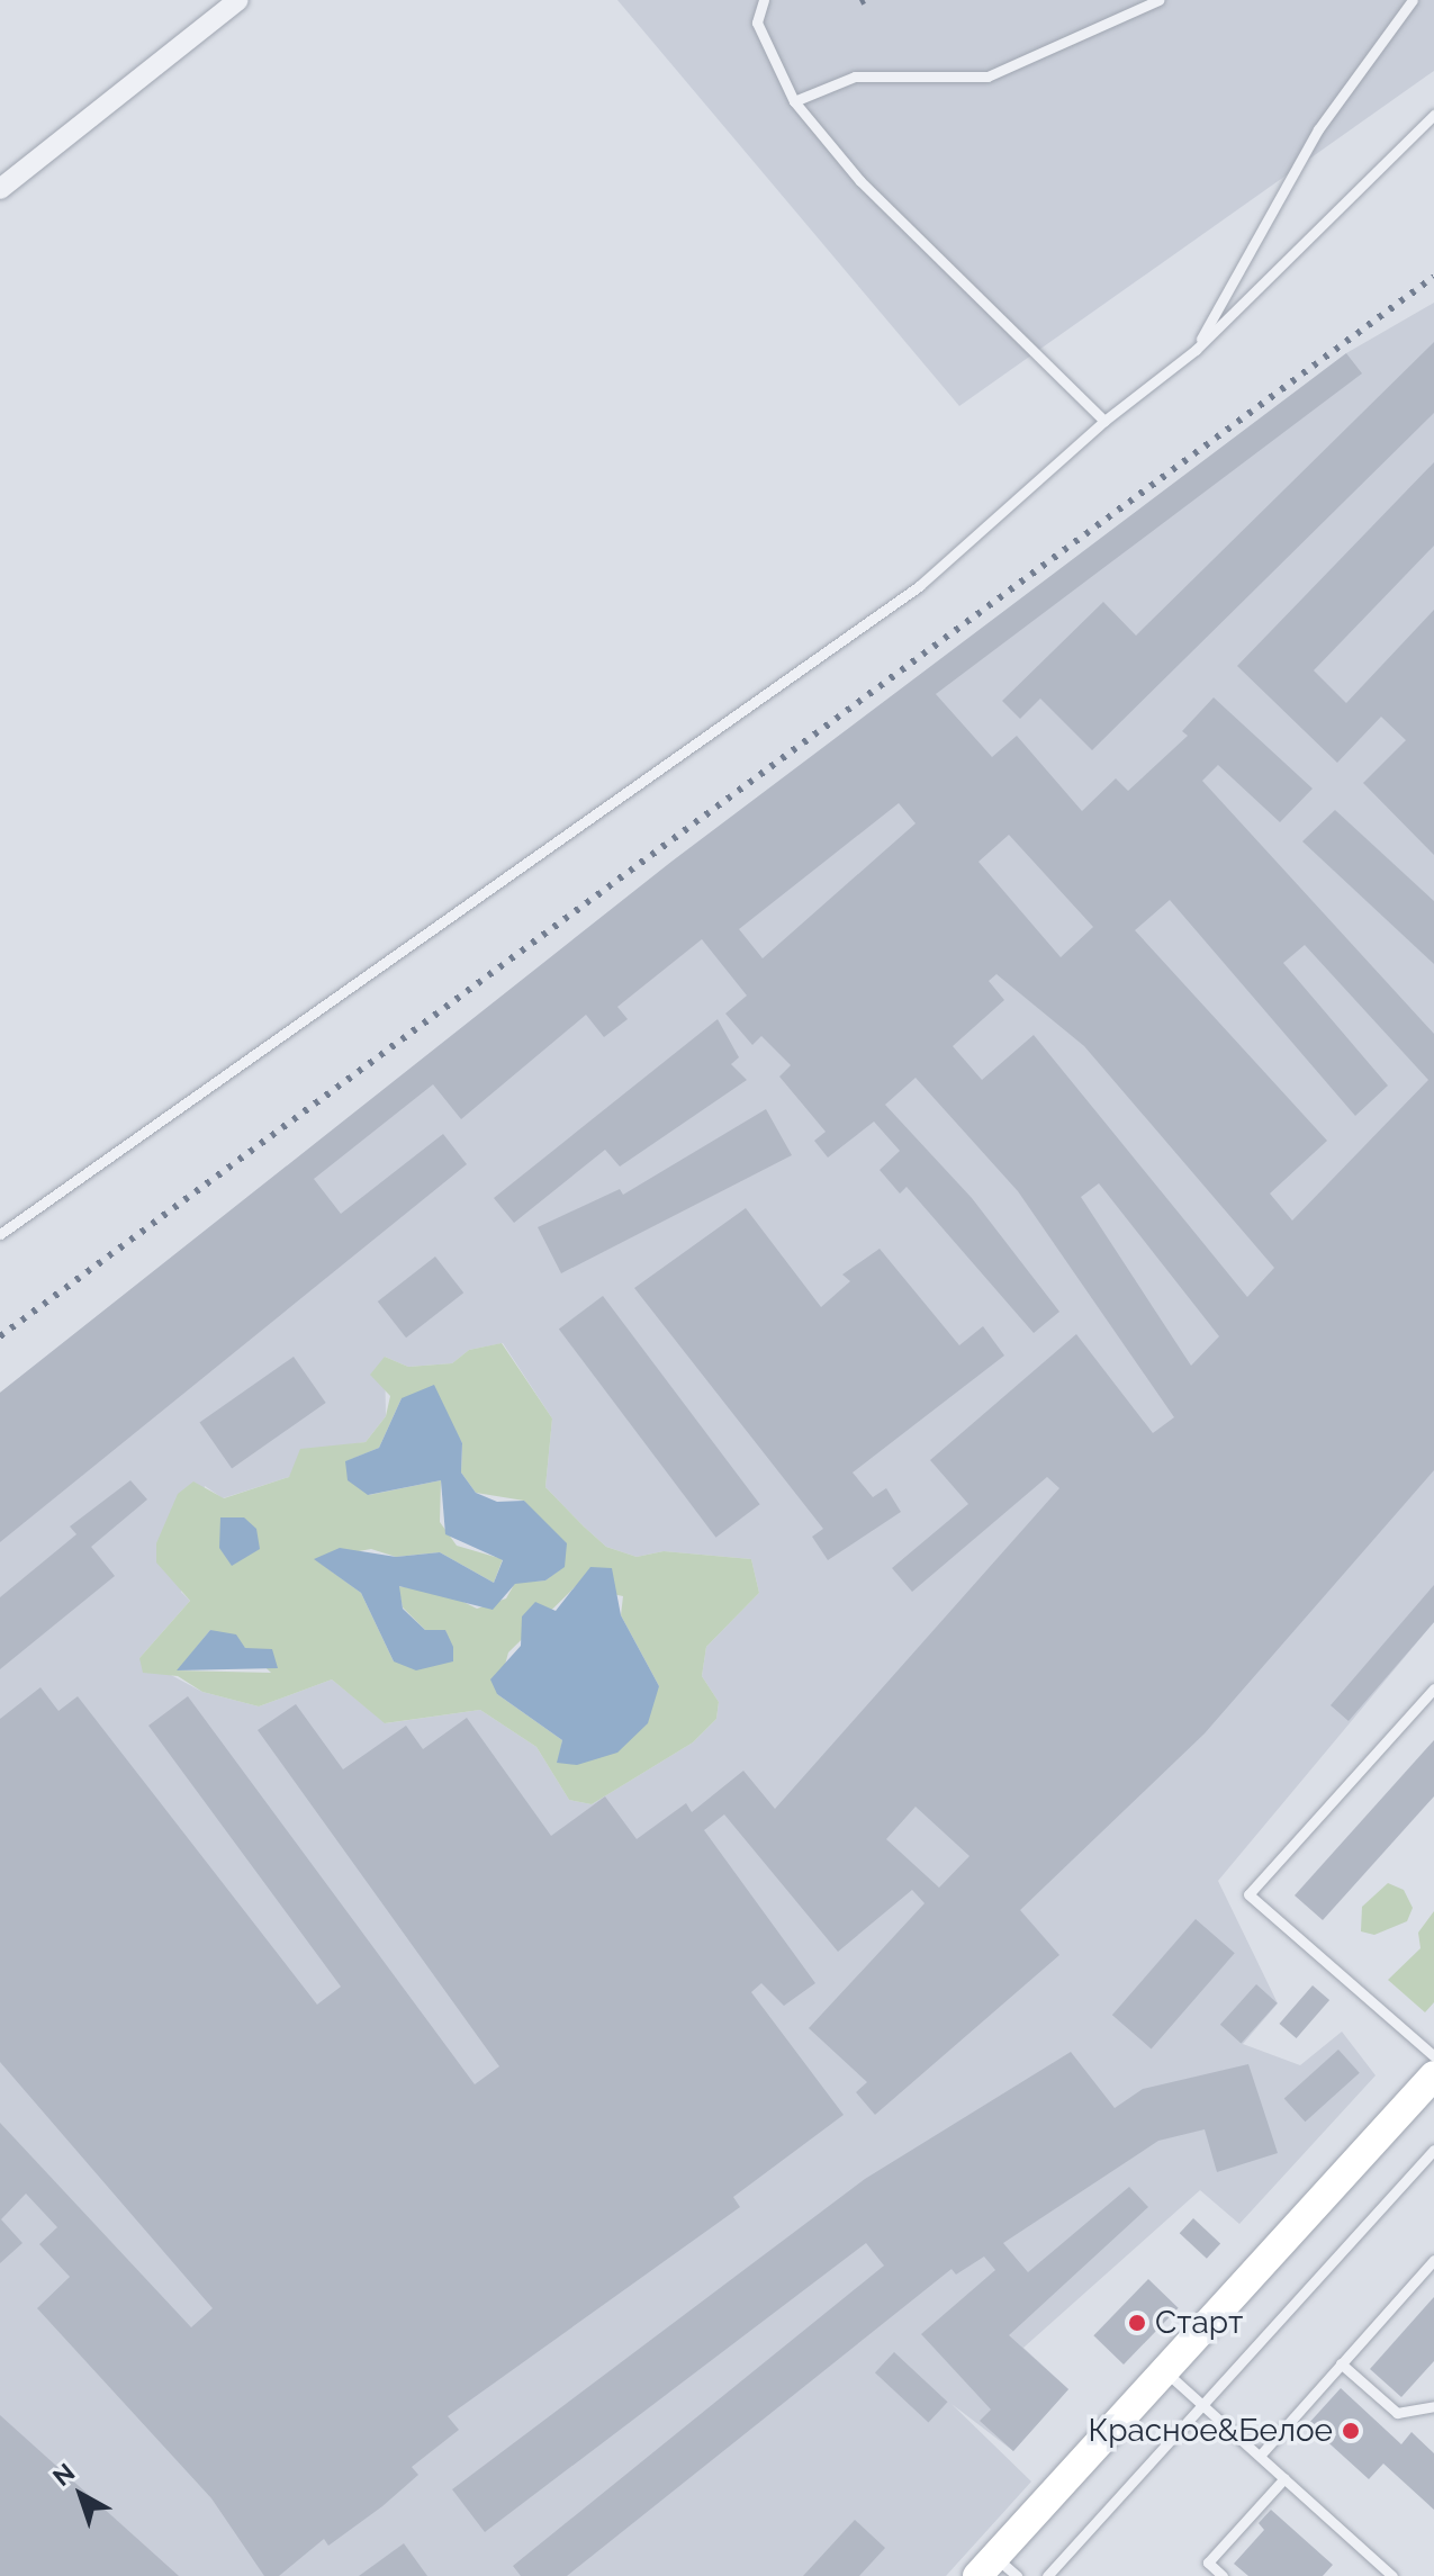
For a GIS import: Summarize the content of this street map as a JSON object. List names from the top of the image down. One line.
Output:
{"places":["Старт","Красное&Белое"],"north":"top left"}
